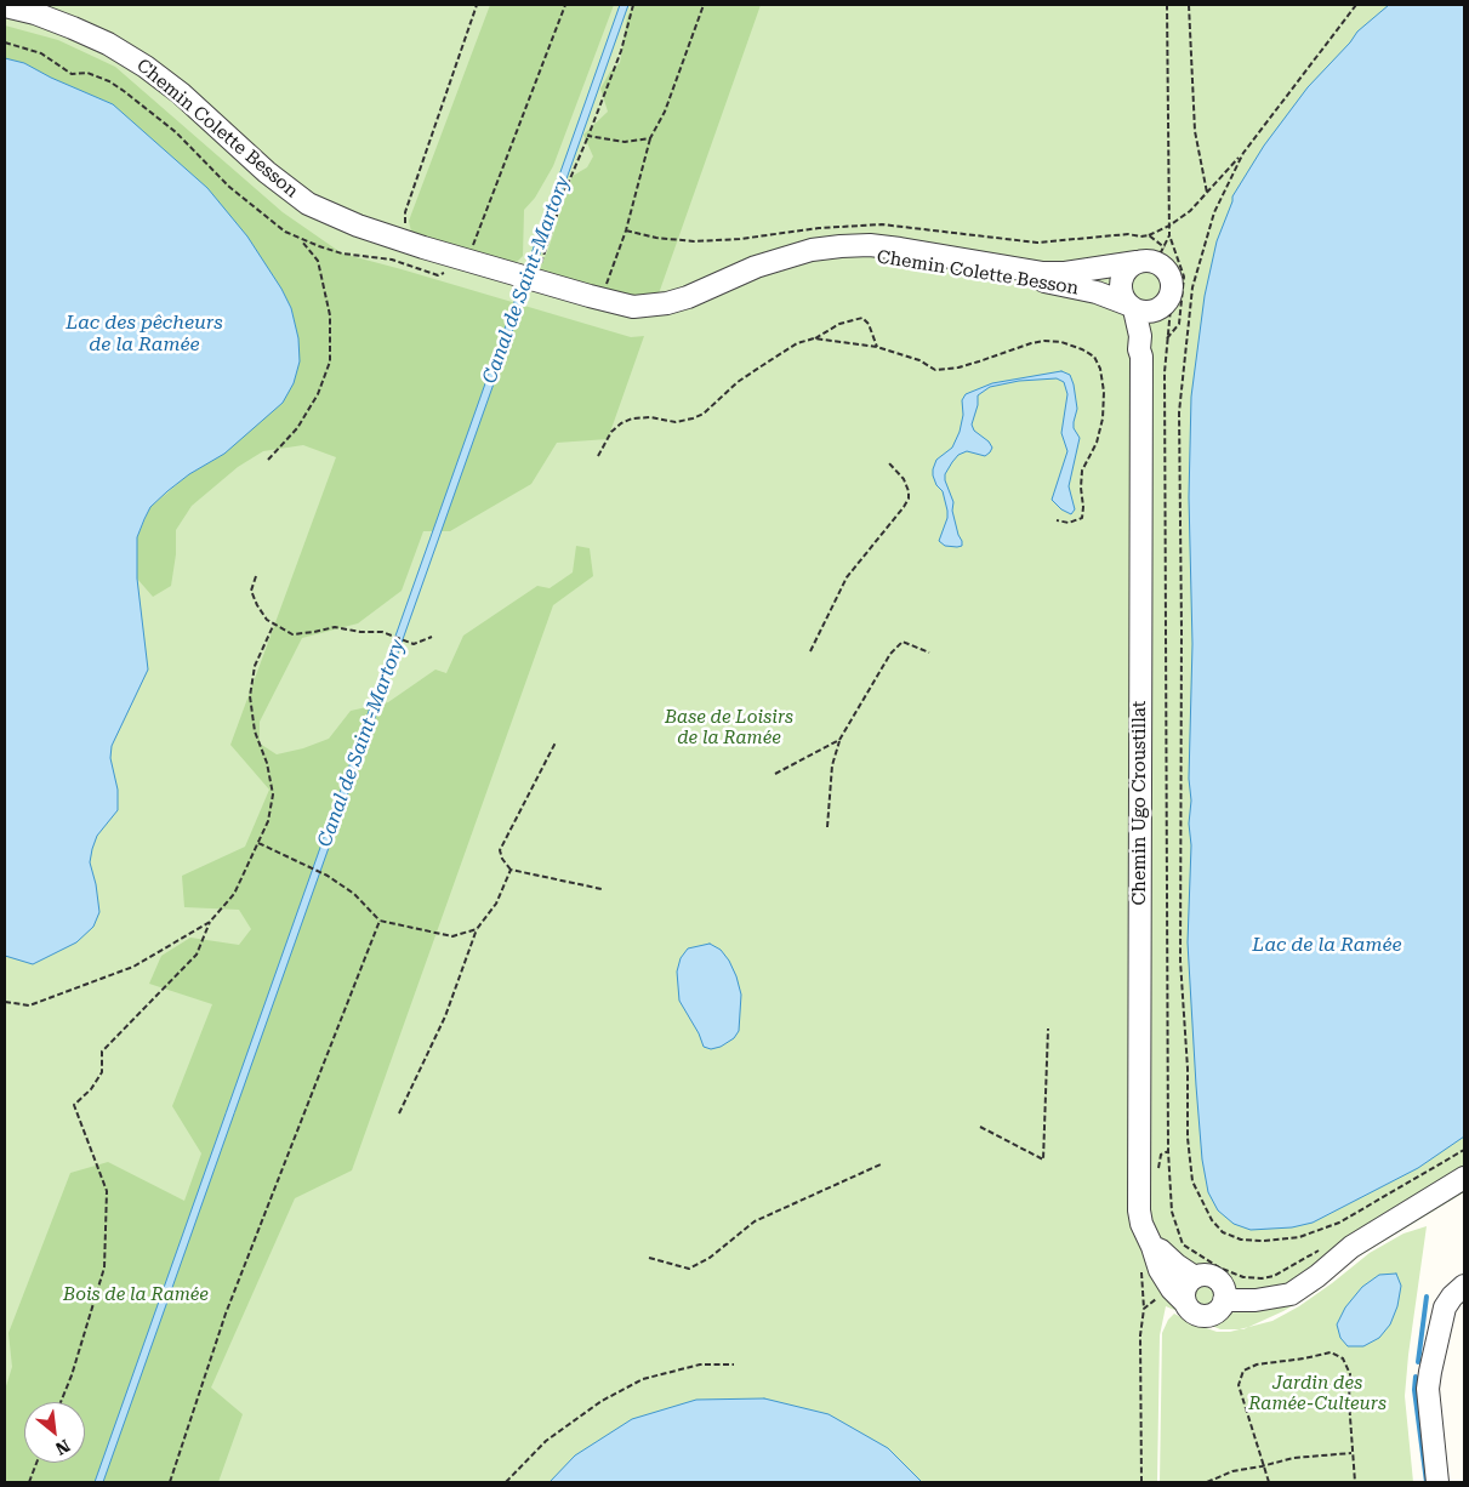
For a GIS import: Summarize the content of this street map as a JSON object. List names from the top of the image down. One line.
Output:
{"streets":{"street":["Chemin Colette Besson","Chemin Ugo Croustillat"]},"crossings":[["Chemin Colette Besson","Chemin Ugo Croustillat"]],"water":["Canal de Saint-Martory","Lac des pêcheurs de la Ramée","Lac de la Ramée"],"parks":["Base de Loisirs de la Ramée","Bois de la Ramée","Jardin des Ramée-Culteurs"],"north":"bottom right"}
